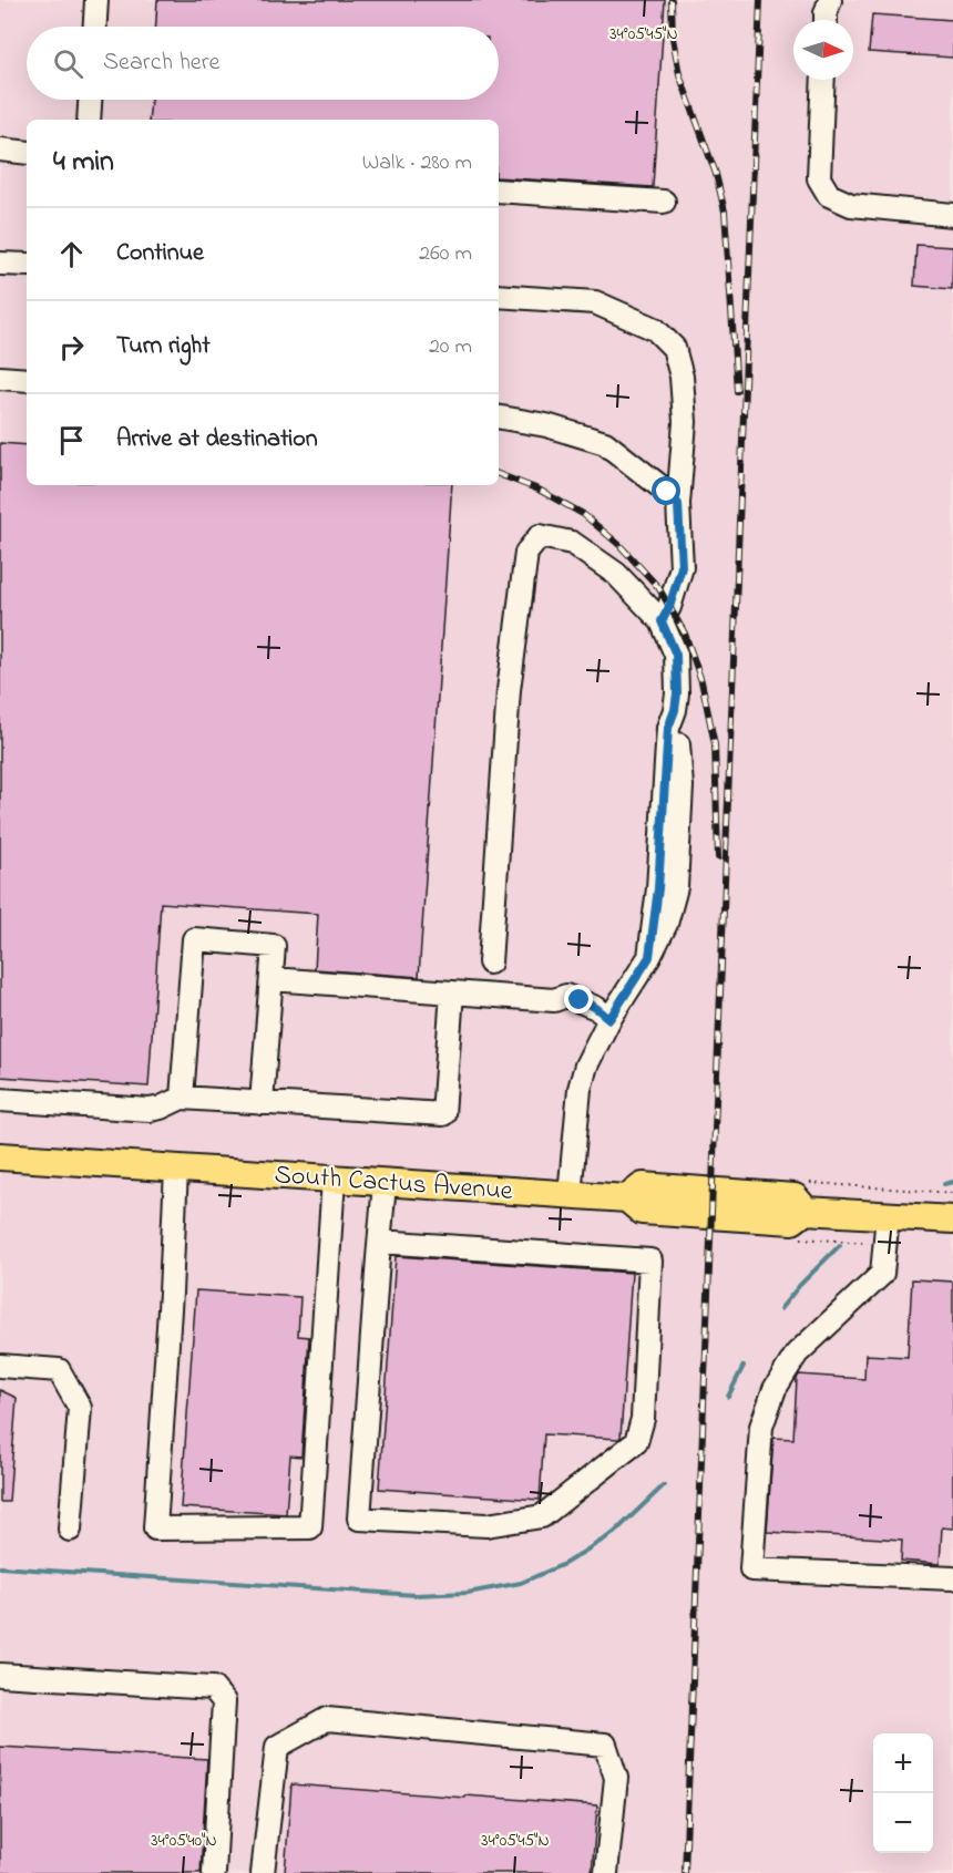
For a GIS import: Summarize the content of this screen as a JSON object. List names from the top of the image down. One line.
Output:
{"streets":{"main road":["South Cactus Avenue"]},"north":"right","page":{"search":"Search here","heading":["4 min","Walk · 280 m"],"list":[["Continue","260 m"],["Turn right","20 m"],"Arrive at destination"],"map_buttons":["+","−"]},"coordinates":["34°05'45\"N","34°05'40\"N"]}
